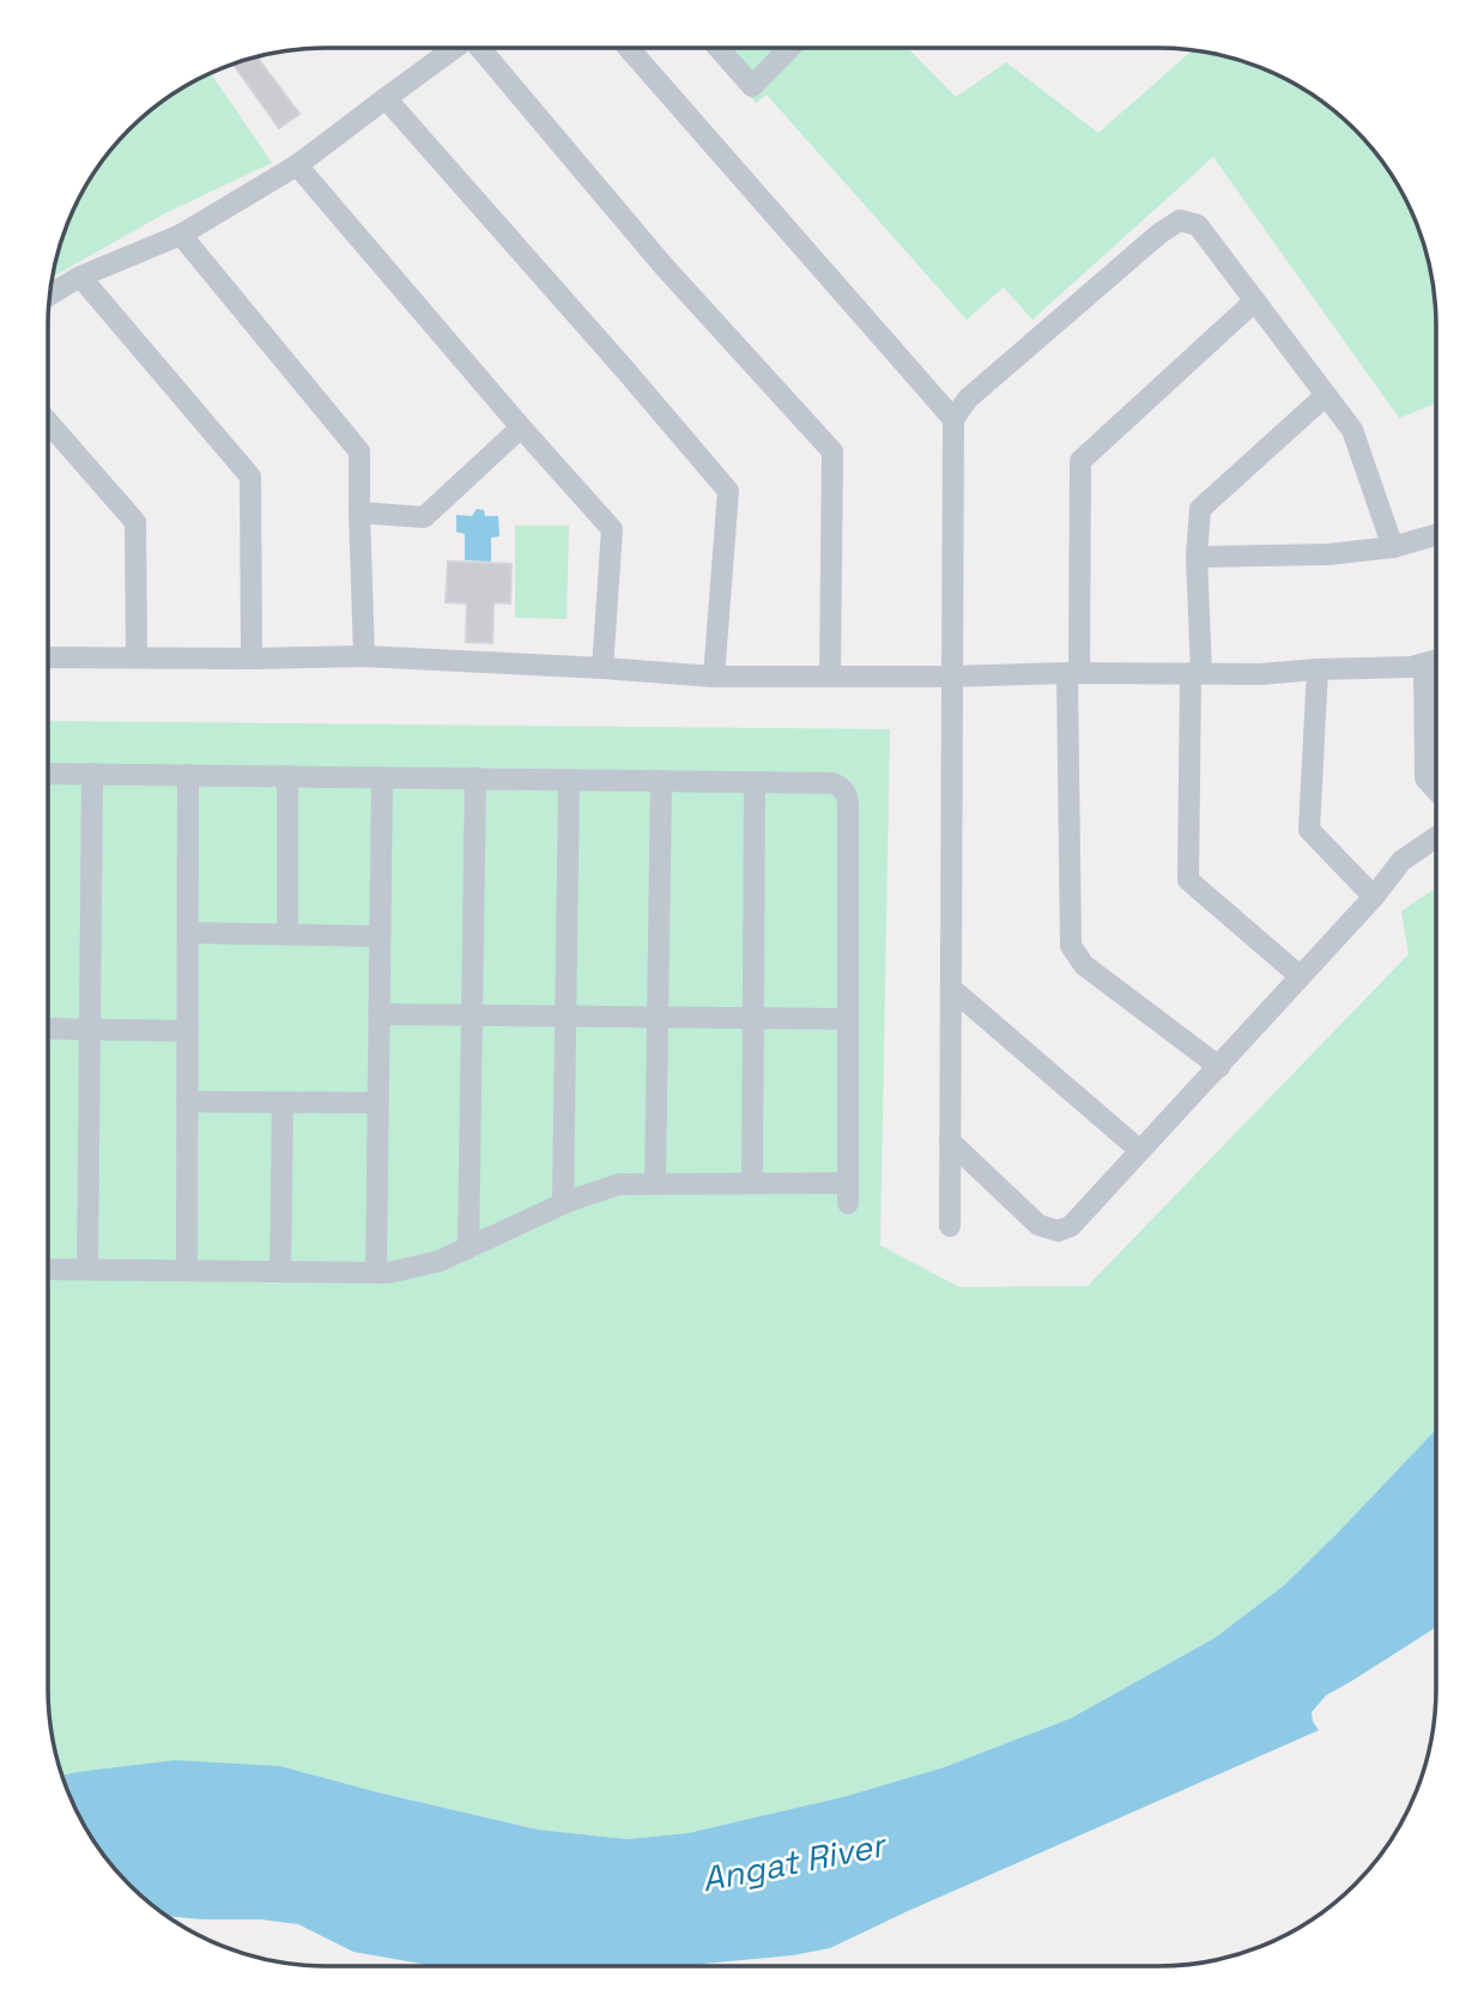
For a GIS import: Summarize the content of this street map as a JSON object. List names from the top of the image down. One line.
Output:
{"water":["Angat River"]}
